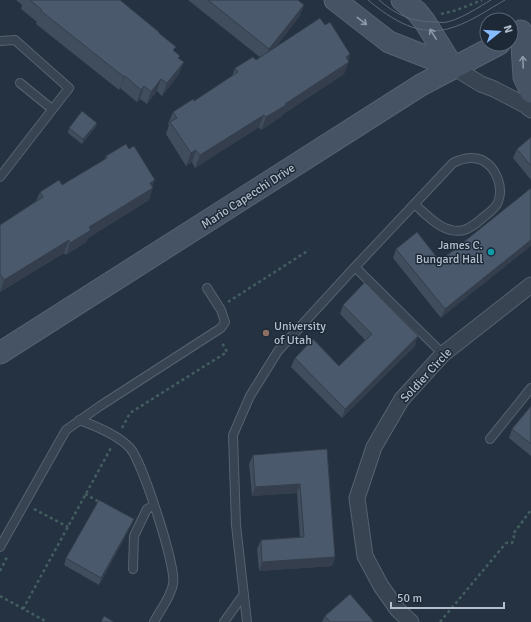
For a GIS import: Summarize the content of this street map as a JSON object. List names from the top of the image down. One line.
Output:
{"streets":{"main road":["Mario Capecchi Drive"],"street":["Soldier Circle"]},"places":["James C. Bungard Hall","University of Utah"],"scale_bar":"50 m","north":"right"}
